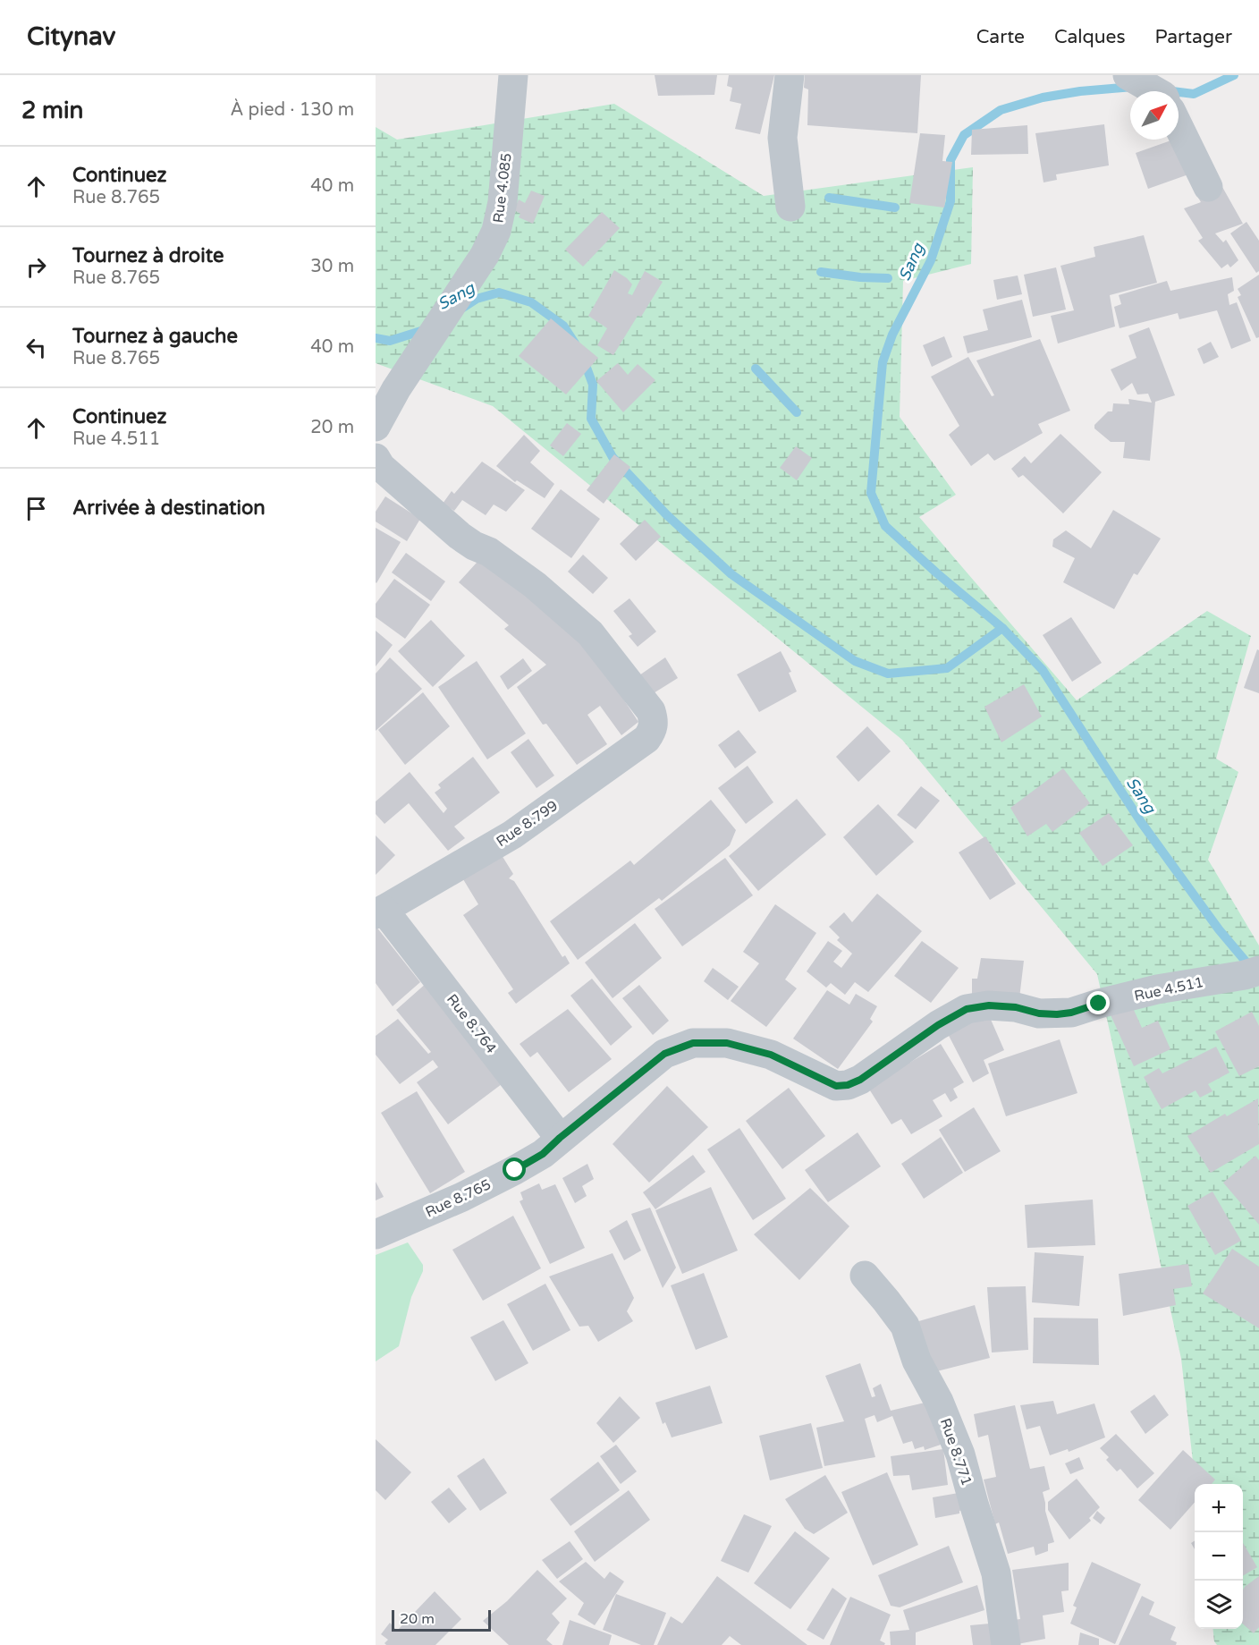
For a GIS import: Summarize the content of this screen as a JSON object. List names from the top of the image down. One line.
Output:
{"streets":{"street":["Rue 4.085","Rue 8.799","Rue 4.511","Rue 8.764","Rue 8.765","Rue 8.771"]},"crossings":[["Rue 8.799","Rue 8.764"],["Rue 4.511","Rue 8.765"],["Rue 8.764","Rue 8.765"]],"water":["Sang"],"scale_bar":"20 m","north":"top right","page":{"header":"Citynav","nav":["Carte","Calques","Partager"],"heading":["2 min","À pied · 130 m"],"list":[["Continuez","Rue 8.765","40 m"],["Tournez à droite","Rue 8.765","30 m"],["Tournez à gauche","Rue 8.765","40 m"],["Continuez","Rue 4.511","20 m"],"Arrivée à destination"],"map_buttons":["+","−"],"scale":"20 m"}}
